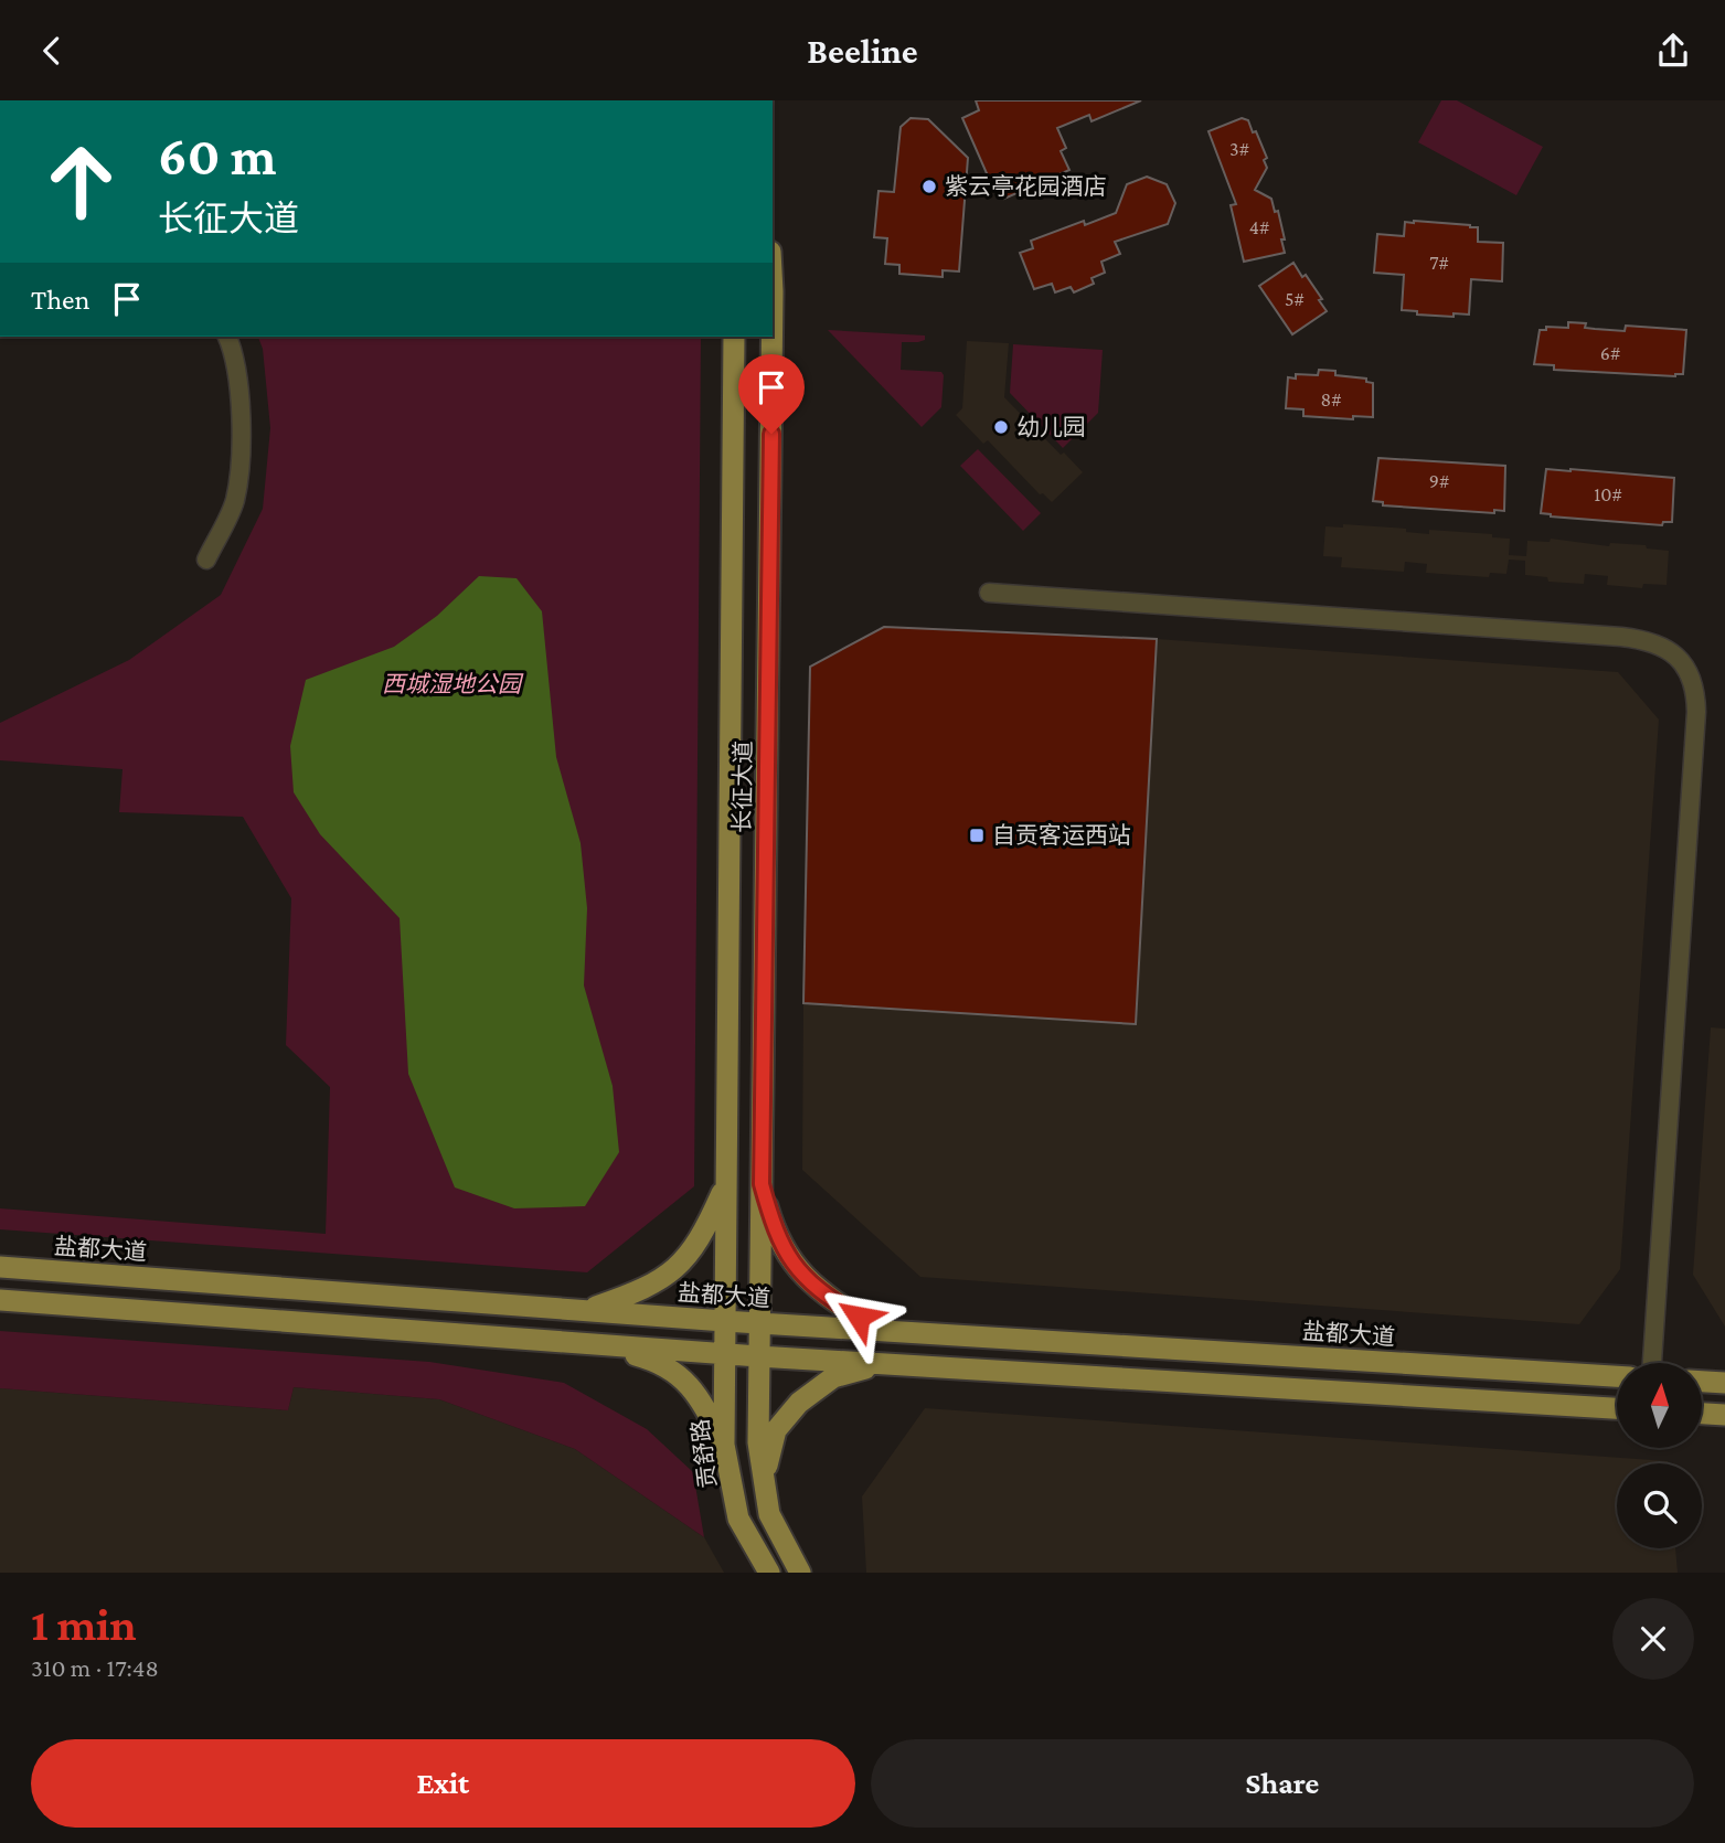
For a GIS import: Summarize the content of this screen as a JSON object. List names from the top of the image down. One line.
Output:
{"streets":{"main road":["长征大道","盐都大道","贡舒路"]},"crossings":[["长征大道","盐都大道"],["长征大道","贡舒路"],["盐都大道","贡舒路"]],"parks":["西城湿地公园"],"places":{"other":["紫云亭花园酒店","幼儿园"],"transit":["自贡客运西站"]},"house_numbers":["3#","4#","7#","5#","6#","8#","9#","10#"],"north":"top","page":{"header":"Beeline","turn":["60 m","长征大道"],"then":"Then","heading":["1 min","310 m · 17:48"],"buttons":["Exit","Share"]}}
